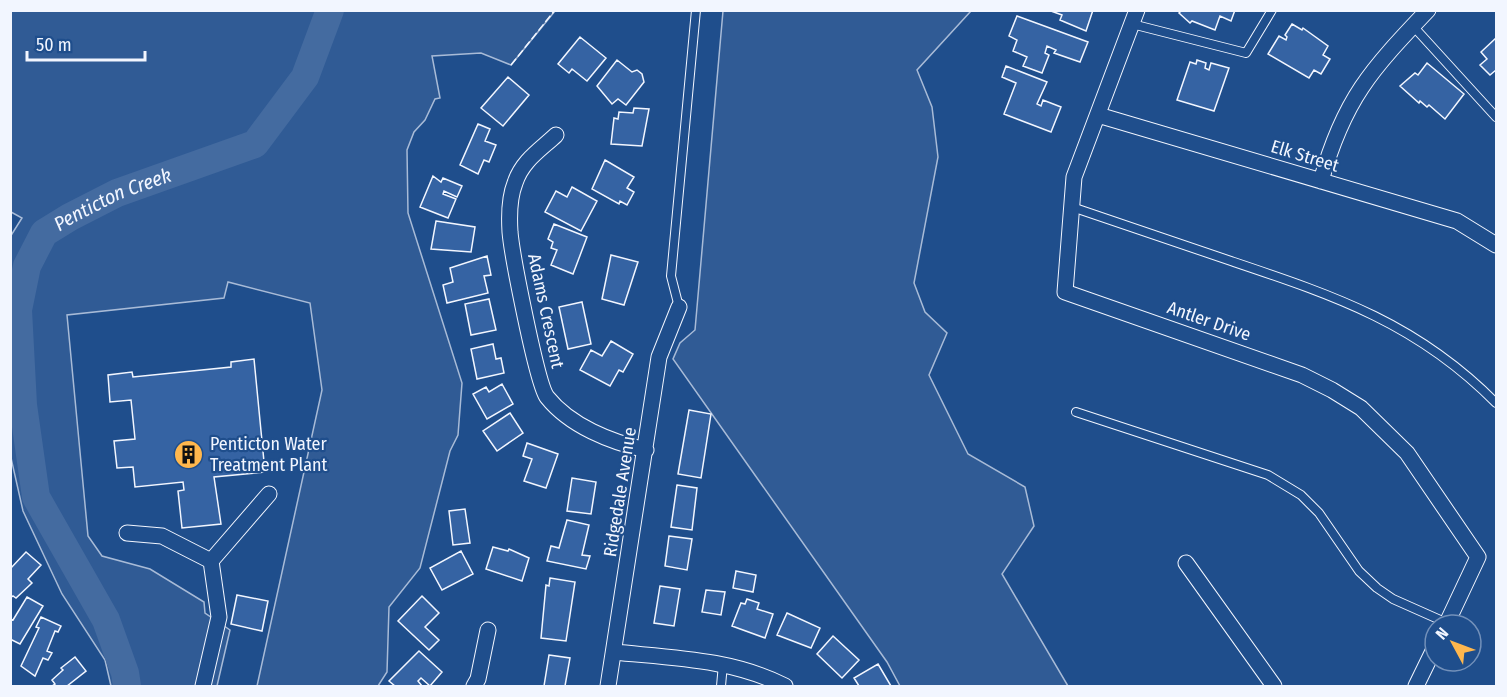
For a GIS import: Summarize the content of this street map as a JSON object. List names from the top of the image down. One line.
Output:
{"streets":{"street":["Elk Street","Adams Crescent","Antler Drive","Ridgedale Avenue"]},"crossings":[["Elk Street","Antler Drive"],["Adams Crescent","Ridgedale Avenue"]],"water":["Penticton Creek"],"places":{"building":["Penticton Water Treatment Plant"]},"scale_bar":"50 m","north":"top left"}
